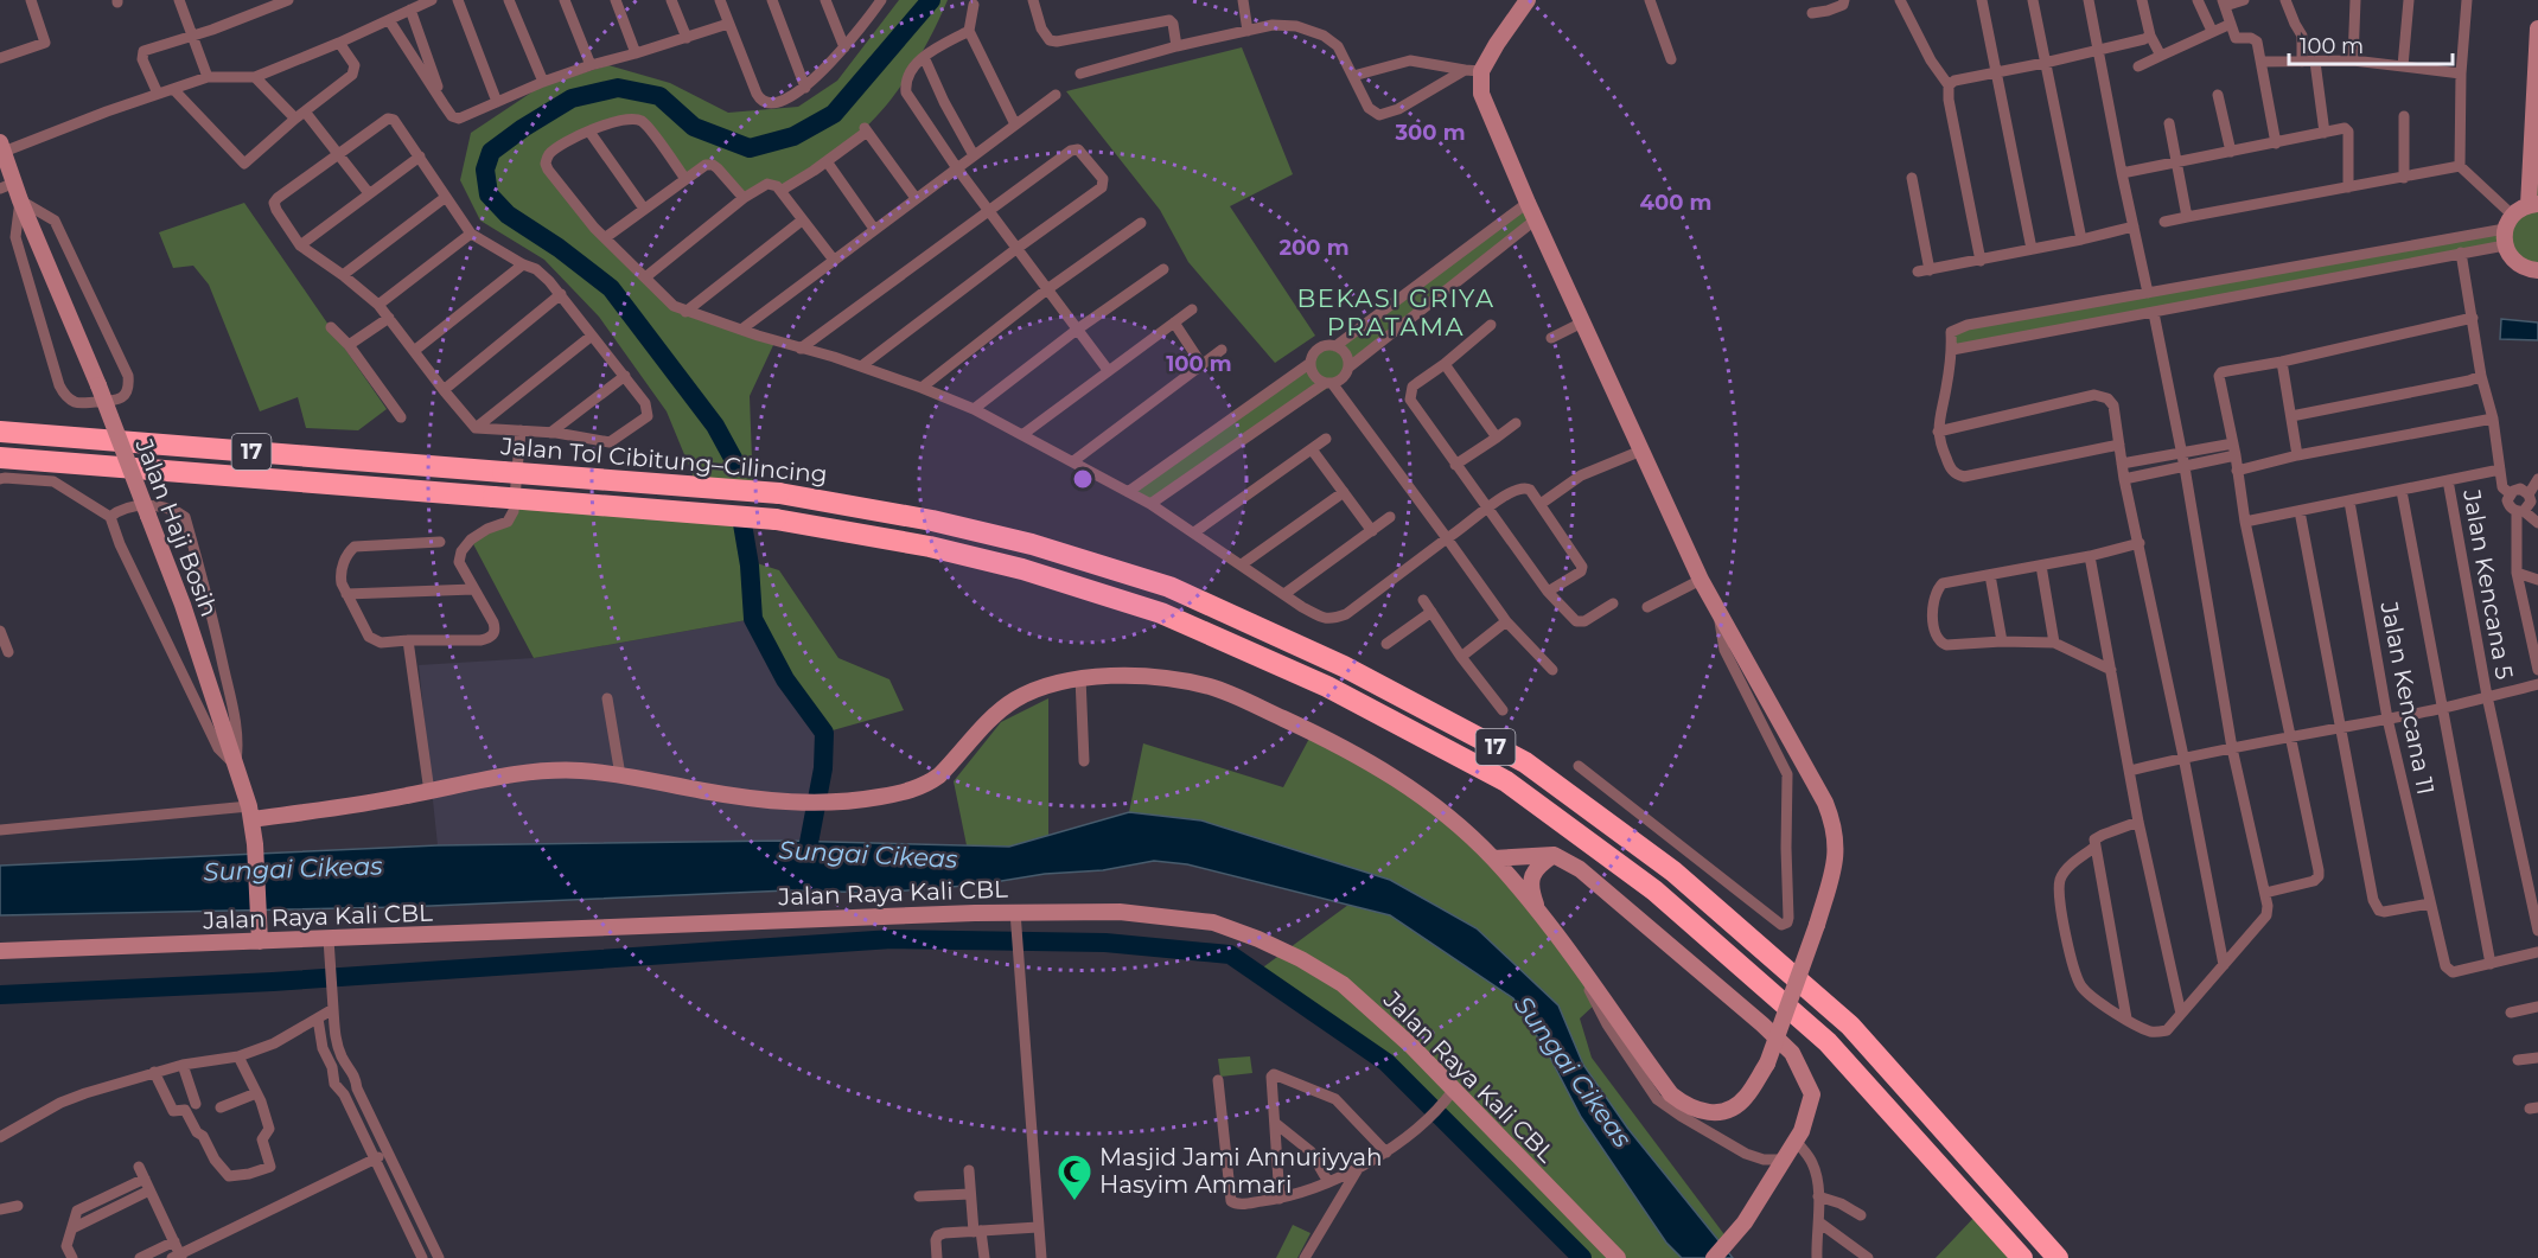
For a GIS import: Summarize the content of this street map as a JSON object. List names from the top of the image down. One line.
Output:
{"streets":{"highway":["17","Jalan Tol Cibitung–Cilincing"],"street":["Jalan Haji Bosih","Jalan Kencana 5","Jalan Kencana 11","Jalan Raya Kali CBL"]},"crossings":[["Jalan Haji Bosih","Jalan Raya Kali CBL"]],"districts":["BEKASI GRIYA PRATAMA"],"water":["Sungai Cikeas"],"places":{"mosque":["Masjid Jami Annuriyyah Hasyim Ammari"]},"scale_bar":"100 m","rings":["300 m","400 m","200 m","100 m"]}
